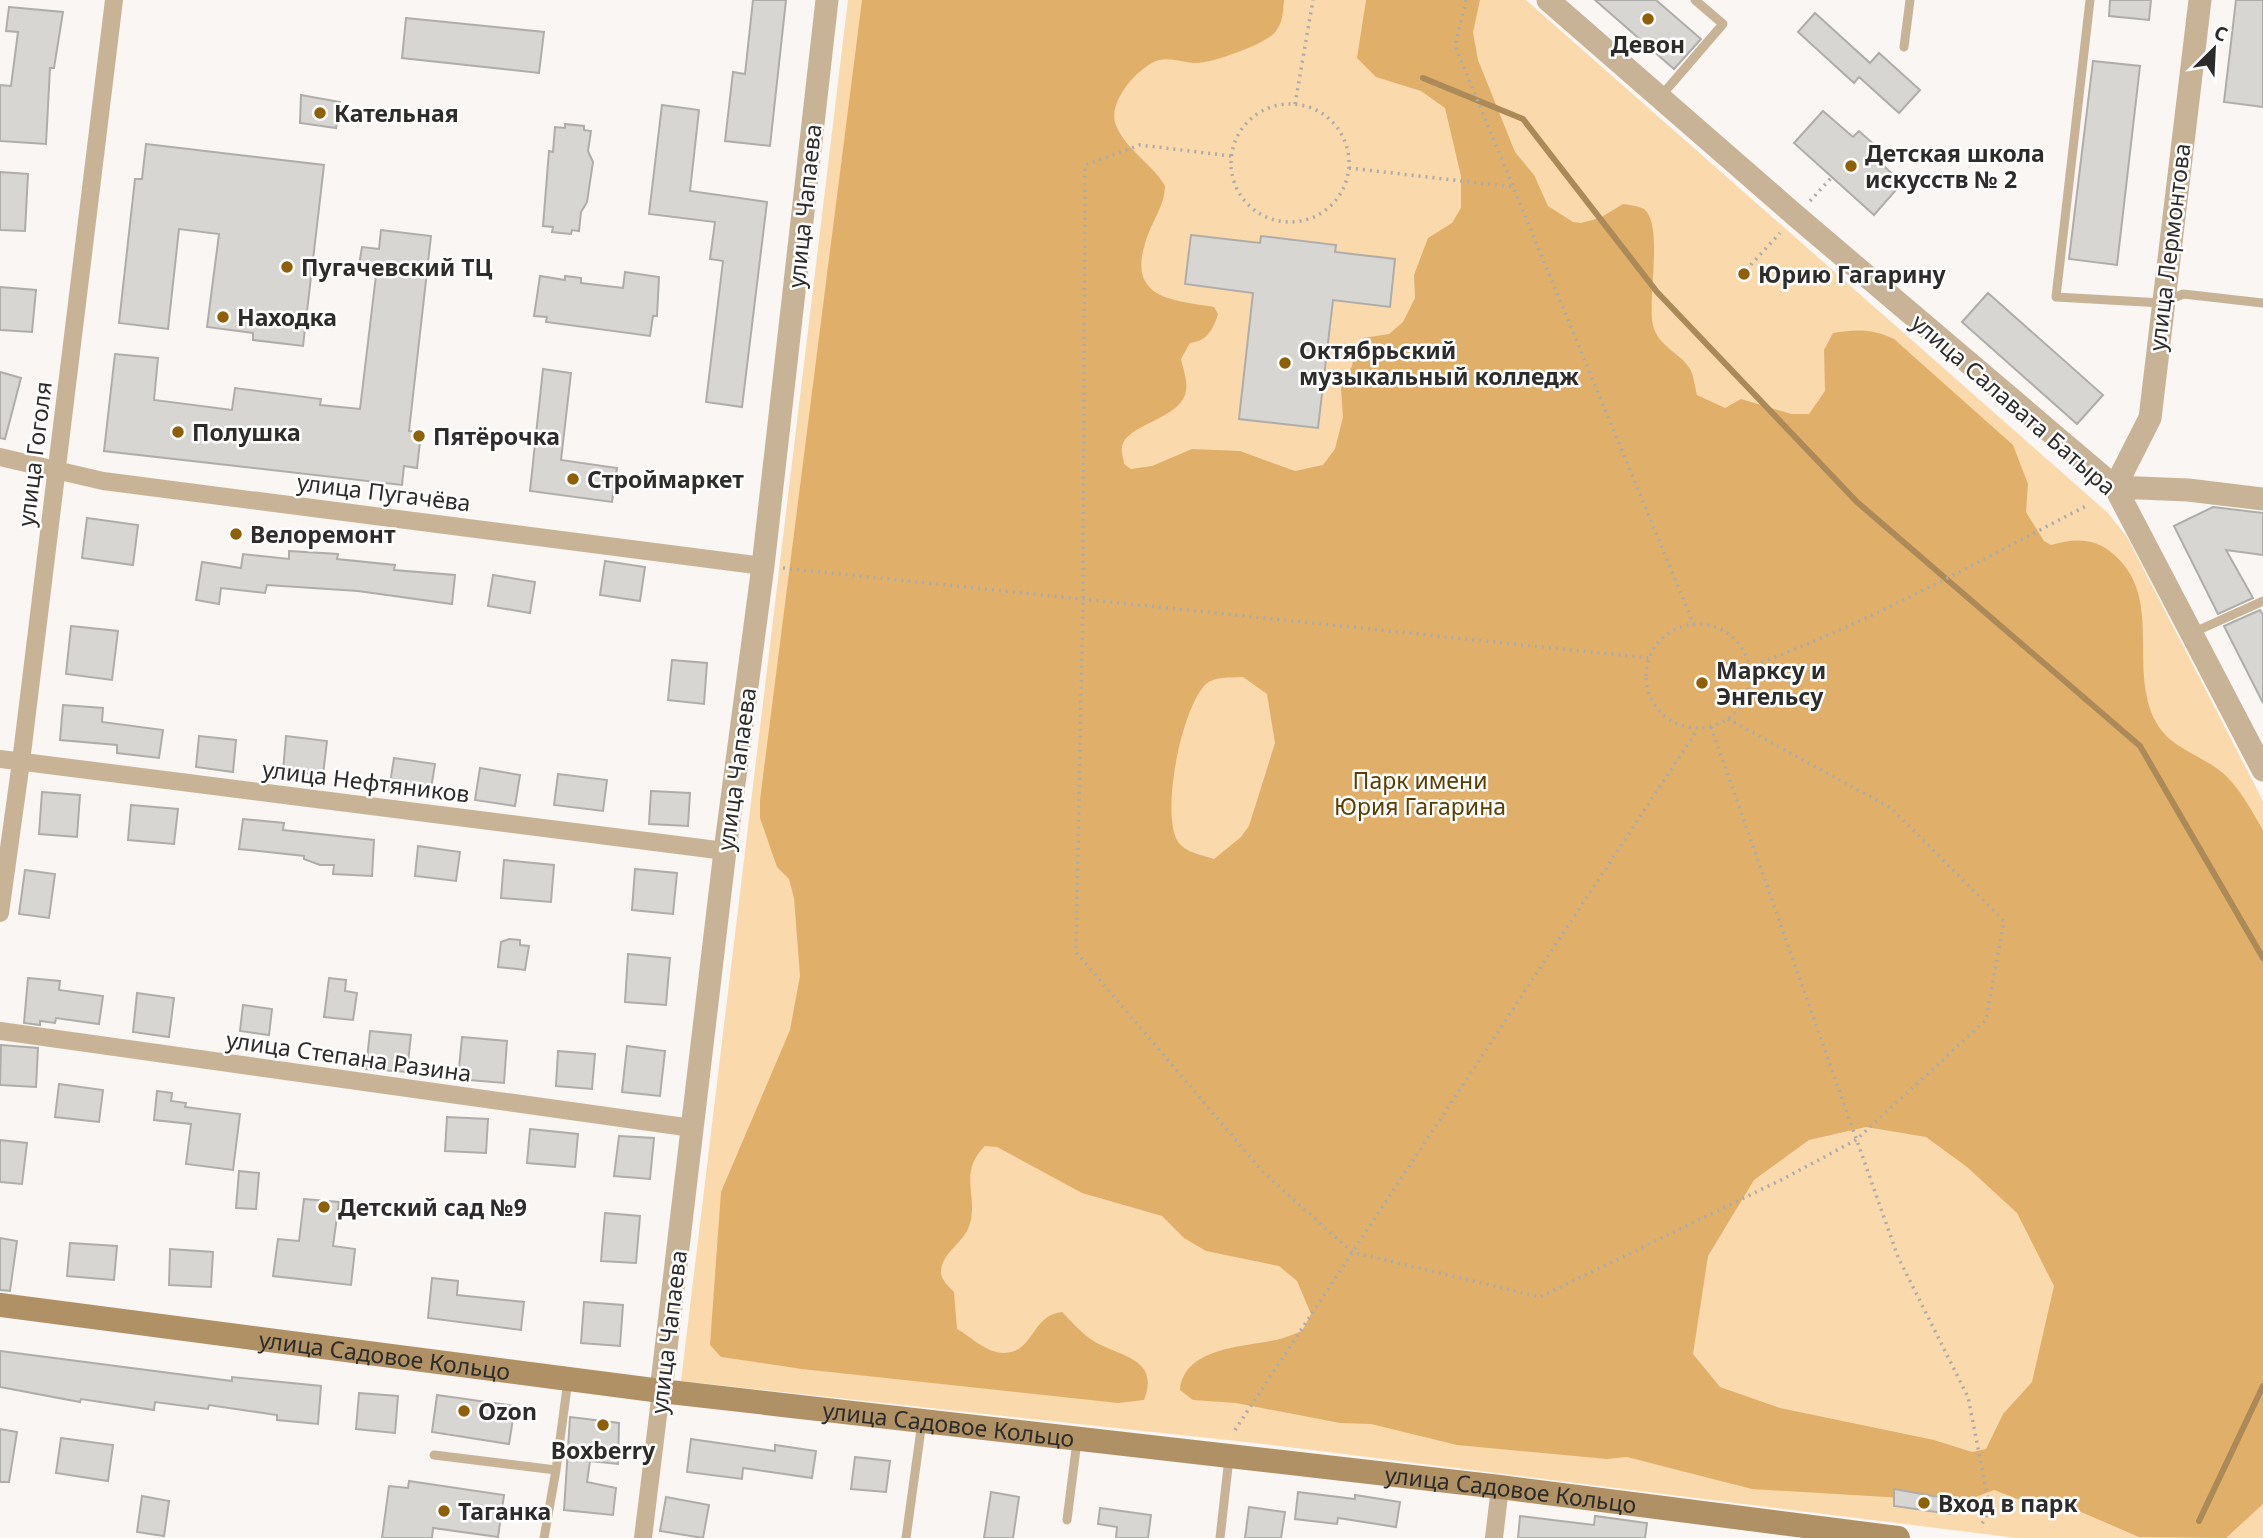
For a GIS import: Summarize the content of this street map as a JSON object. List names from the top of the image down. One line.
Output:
{"streets":{"main road":["улица Садовое Кольцо"],"street":["улица Чапаева","улица Лермонтова","улица Салавата Батыра","улица Гоголя","улица Пугачёва","улица Нефтяников","улица Степана Разина"]},"crossings":[["улица Чапаева","улица Пугачёва"],["улица Чапаева","улица Нефтяников"],["улица Чапаева","улица Степана Разина"],["улица Чапаева","улица Садовое Кольцо"],["улица Лермонтова","улица Салавата Батыра"],["улица Гоголя","улица Пугачёва"],["улица Гоголя","улица Нефтяников"]],"parks":["Парк имени Юрия Гагарина"],"places":["Девон","Кательная","Детская школа искусств № 2","Пугачевский ТЦ","Юрию Гагарину","Находка","Октябрьский музыкальный колледж","Полушка","Пятёрочка","Строймаркет","Велоремонт","Марксу и Энгельсу","Детский сад №9","Ozon","Boxberry","Вход в парк","Таганка"],"north":"top right"}
